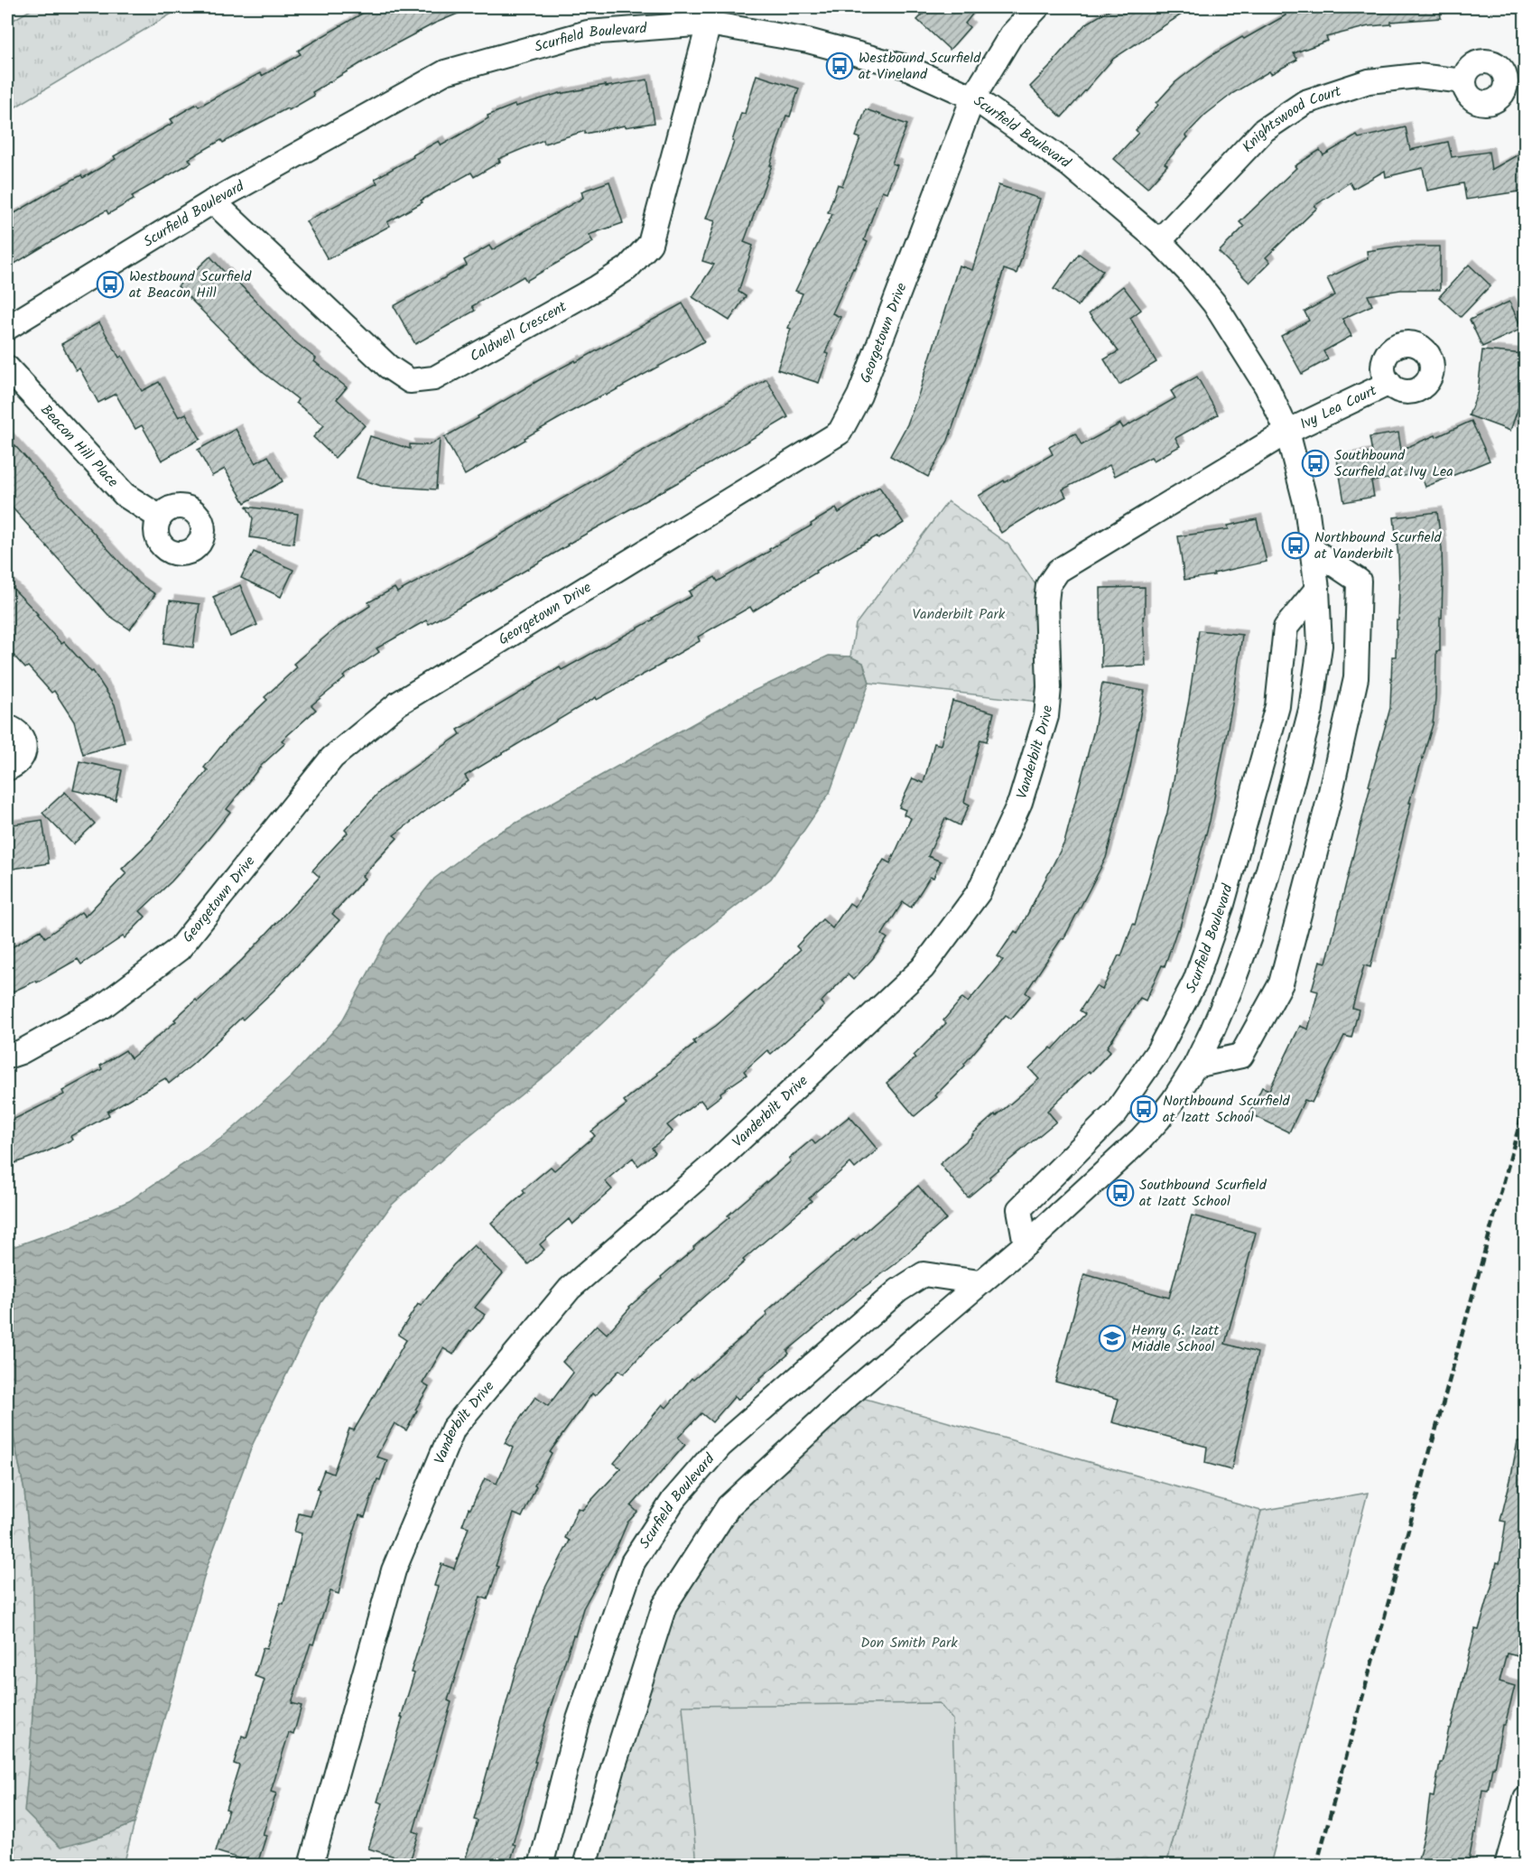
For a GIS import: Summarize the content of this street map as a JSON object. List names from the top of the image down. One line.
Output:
{"streets":{"street":["Scurfield Boulevard","Knightswood Court","Caldwell Crescent","Georgetown Drive","Ivy Lea Court","Beacon Hill Place","Vanderbilt Drive"]},"crossings":[["Scurfield Boulevard","Knightswood Court"],["Scurfield Boulevard","Caldwell Crescent"],["Scurfield Boulevard","Georgetown Drive"],["Scurfield Boulevard","Ivy Lea Court"],["Scurfield Boulevard","Vanderbilt Drive"],["Ivy Lea Court","Vanderbilt Drive"]],"parks":["Vanderbilt Park","Don Smith Park"],"places":{"bus stop":["Westbound Scurfield at Vineland","Westbound Scurfield at Beacon Hill","Southbound Scurfield at Ivy Lea","Northbound Scurfield at Vanderbilt","Northbound Scurfield at Izatt School","Southbound Scurfield at Izatt School"],"school or university":["Henry G. Izatt Middle School"]}}
